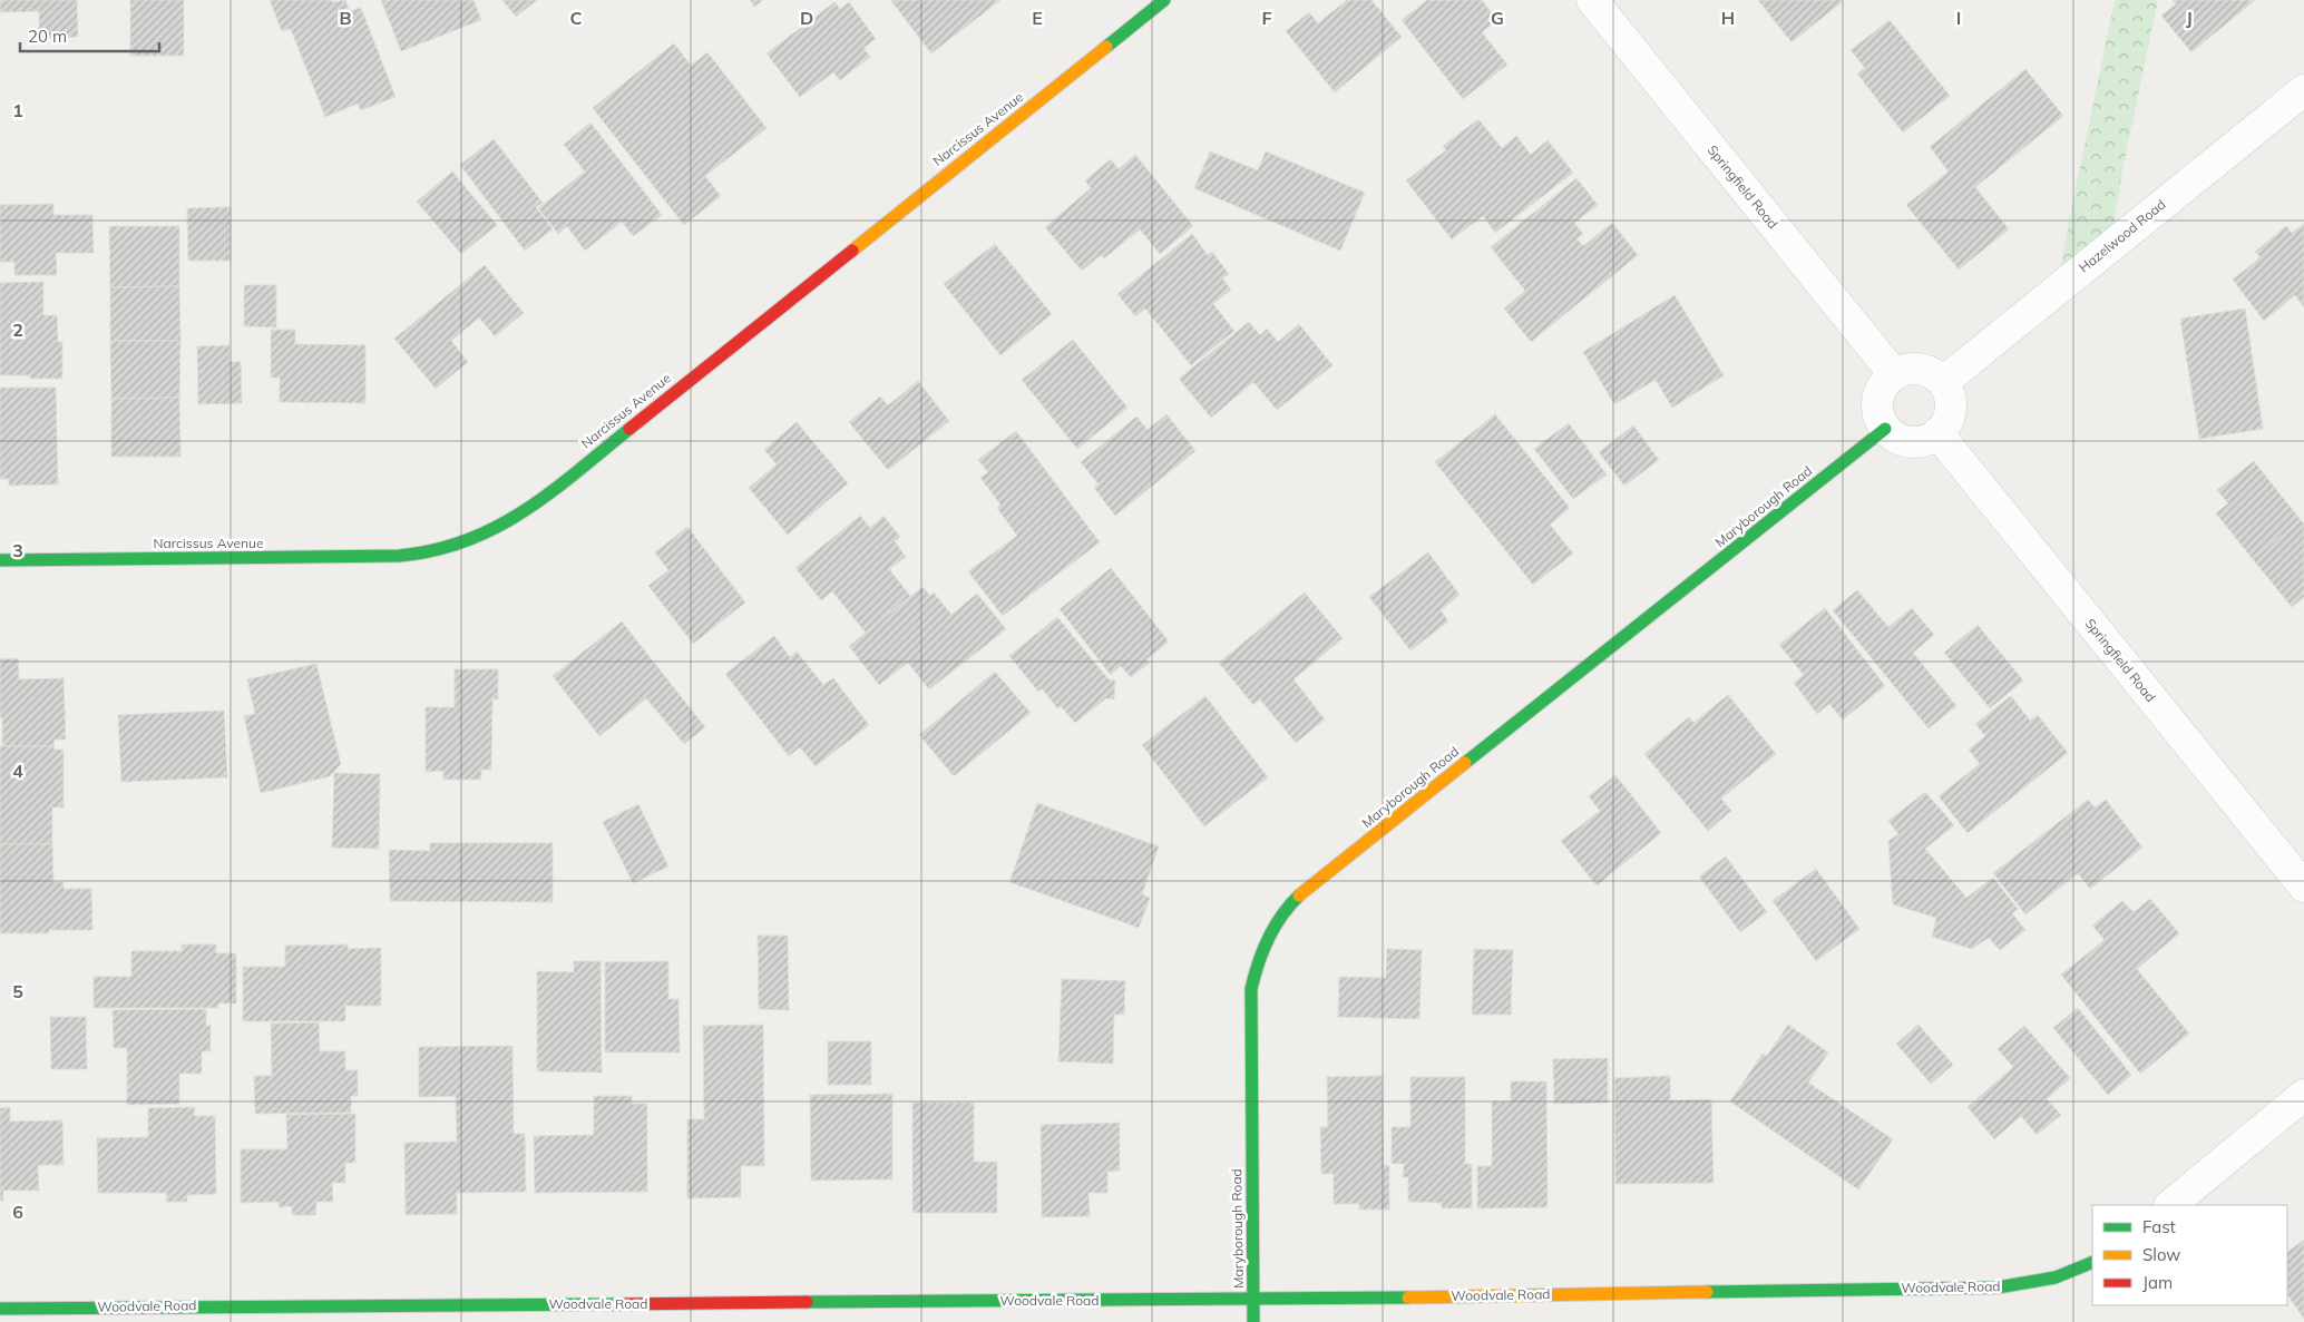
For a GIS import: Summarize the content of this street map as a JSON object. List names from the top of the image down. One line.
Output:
{"streets":{"street":["Narcissus Avenue","Springfield Road","Hazelwood Road","Maryborough Road","Woodvale Road"]},"crossings":[["Springfield Road","Hazelwood Road"],["Springfield Road","Maryborough Road"],["Hazelwood Road","Maryborough Road"],["Maryborough Road","Woodvale Road"]],"legend":["Fast","Slow","Jam"],"scale_bar":"20 m","grid":{"columns":["B","C","D","E","F","G","H","I","J"],"rows":["1","2","3","4","5","6"]}}
